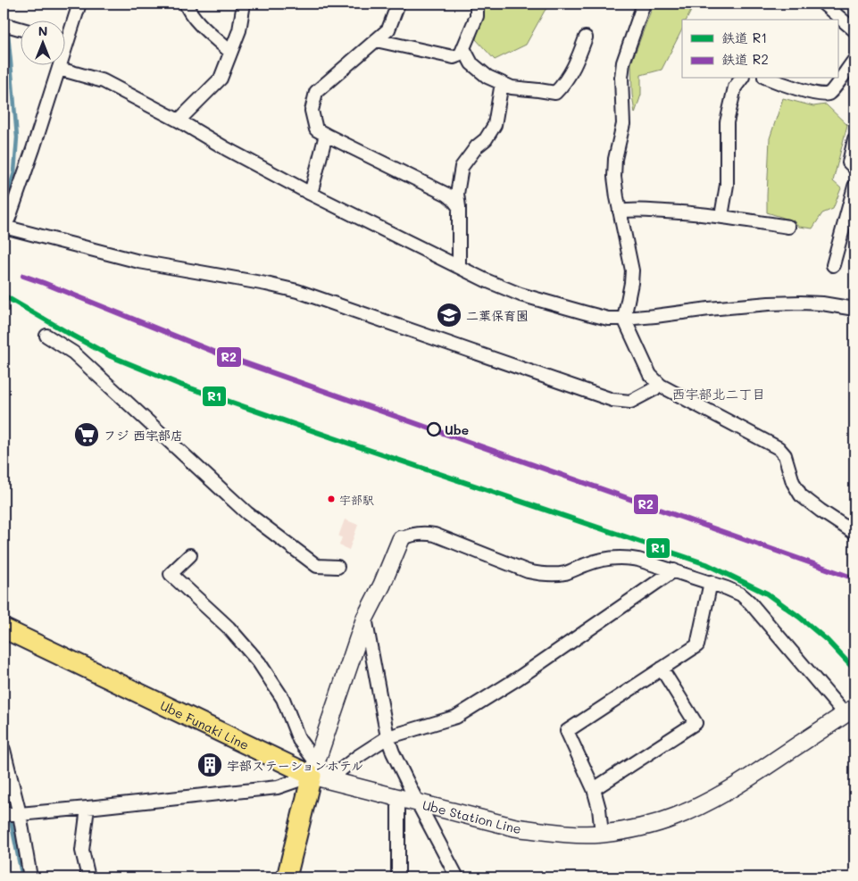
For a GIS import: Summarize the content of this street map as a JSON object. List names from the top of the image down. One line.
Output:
{"streets":{"main road":["Ube Funaki Line","Ube Station Line"]},"crossings":[["Ube Funaki Line","Ube Station Line"]],"districts":["西宇部北二丁目"],"places":{"school or university":["二葉保育園"],"other":["Ube","宇部駅"],"supermarket":["フジ 西宇部店"],"building":["宇部ステーションホテル"]},"lines":["rail line R2","rail line R1"],"legend":["鉄道 R1","鉄道 R2"],"north":"top"}
